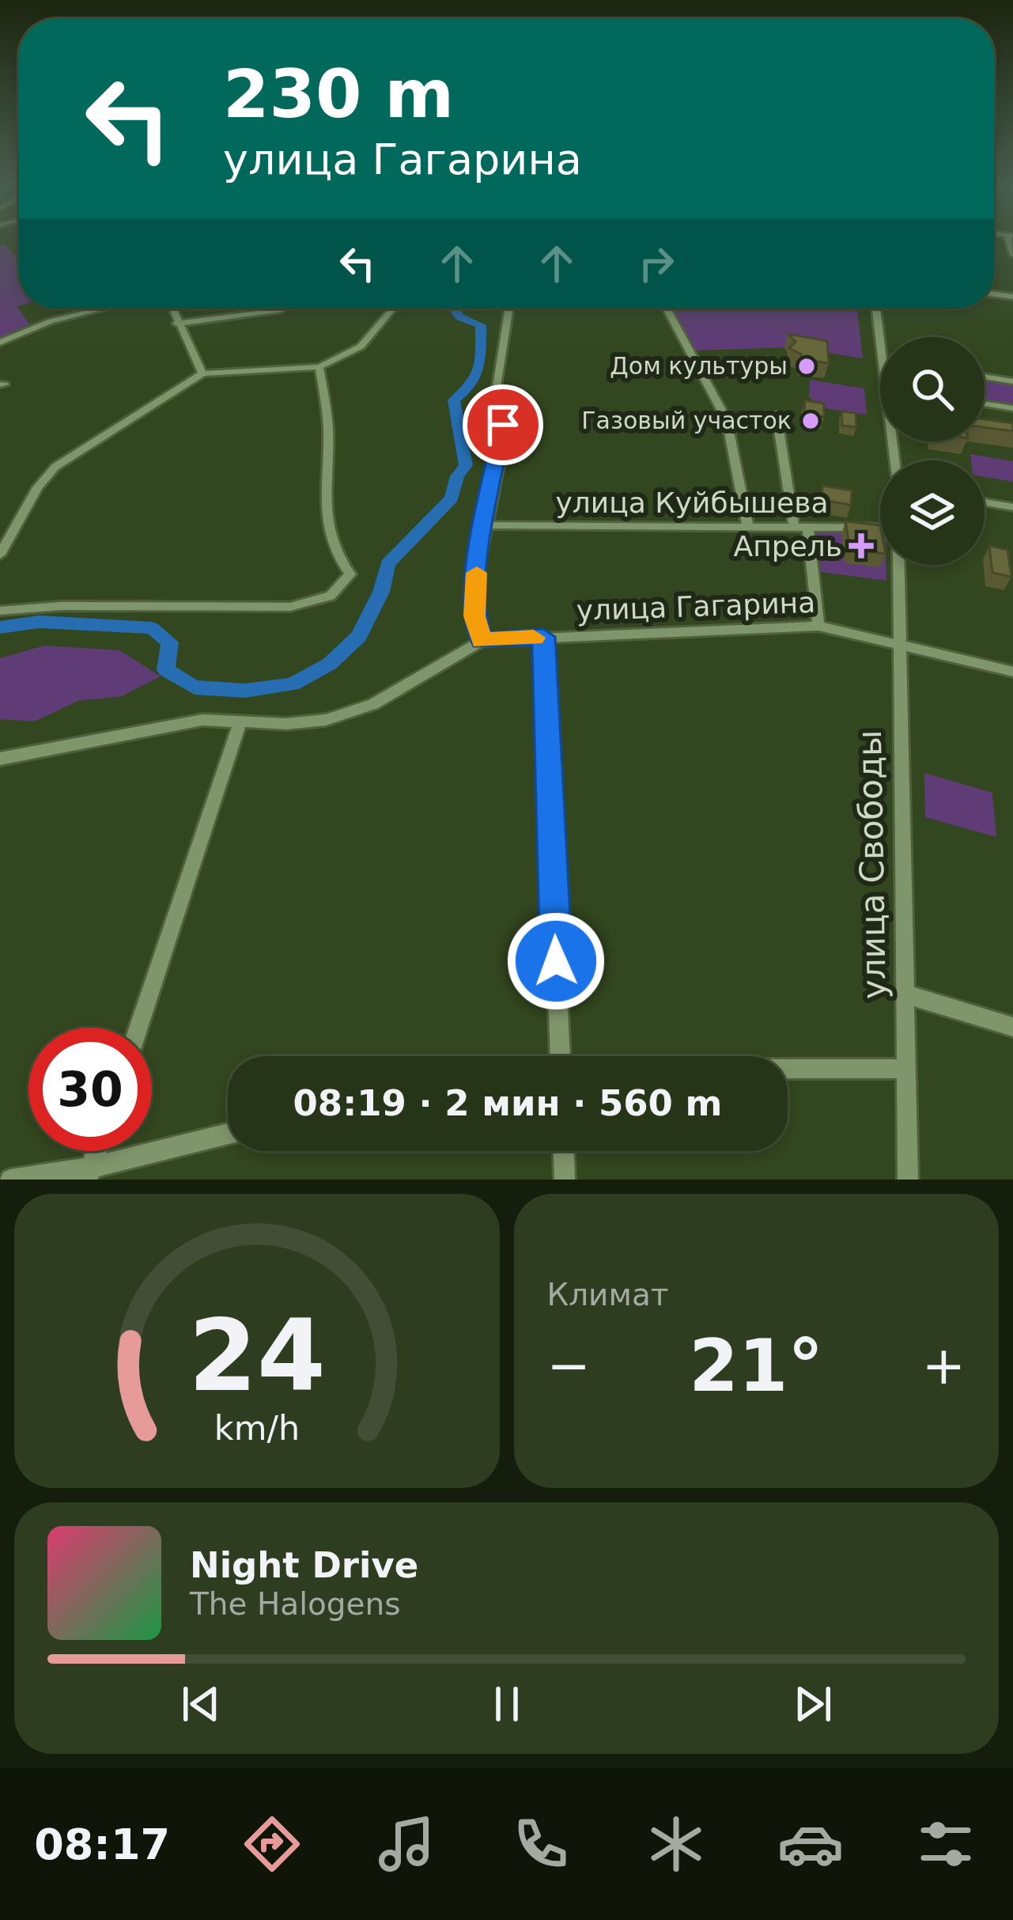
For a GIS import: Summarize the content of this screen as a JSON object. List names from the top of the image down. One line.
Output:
{"streets":{"street":["улица Куйбышева","улица Гагарина","улица Свободы"]},"crossings":[["улица Гагарина","улица Свободы"]],"places":{"other":["Дом культуры","Газовый участок"],"health":["Апрель"]},"page":{"turn":["230 m","улица Гагарина"],"limit":"30","trip":"08:19 · 2 мин · 560 m","tile":"Климат","heat":["−","21°","+"],"song":["Night Drive","The Halogens"],"tabs":"08:17","gauge":["24","km/h"]}}
